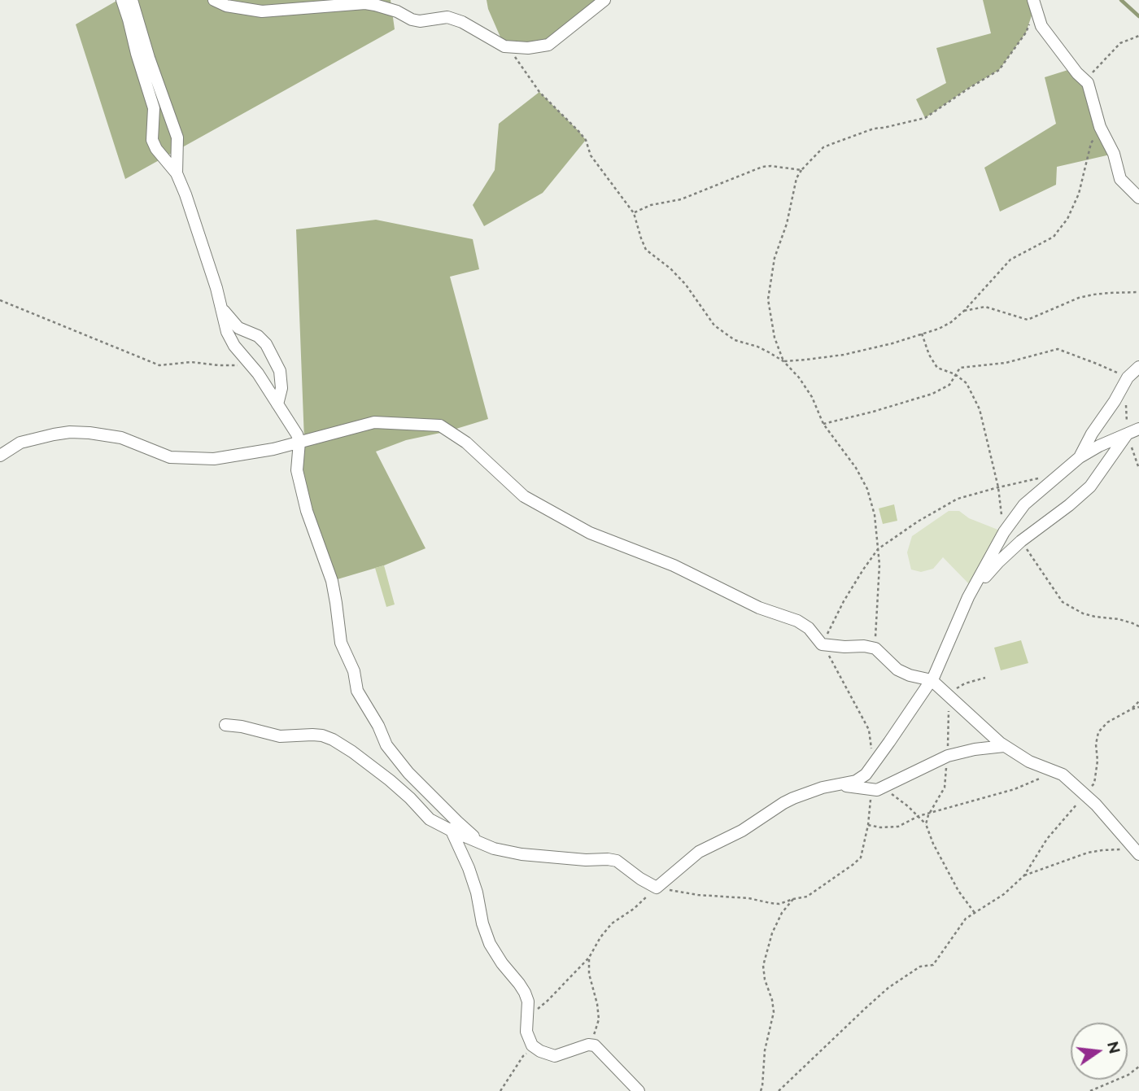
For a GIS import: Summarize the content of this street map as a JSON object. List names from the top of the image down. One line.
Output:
{"north":"right"}
